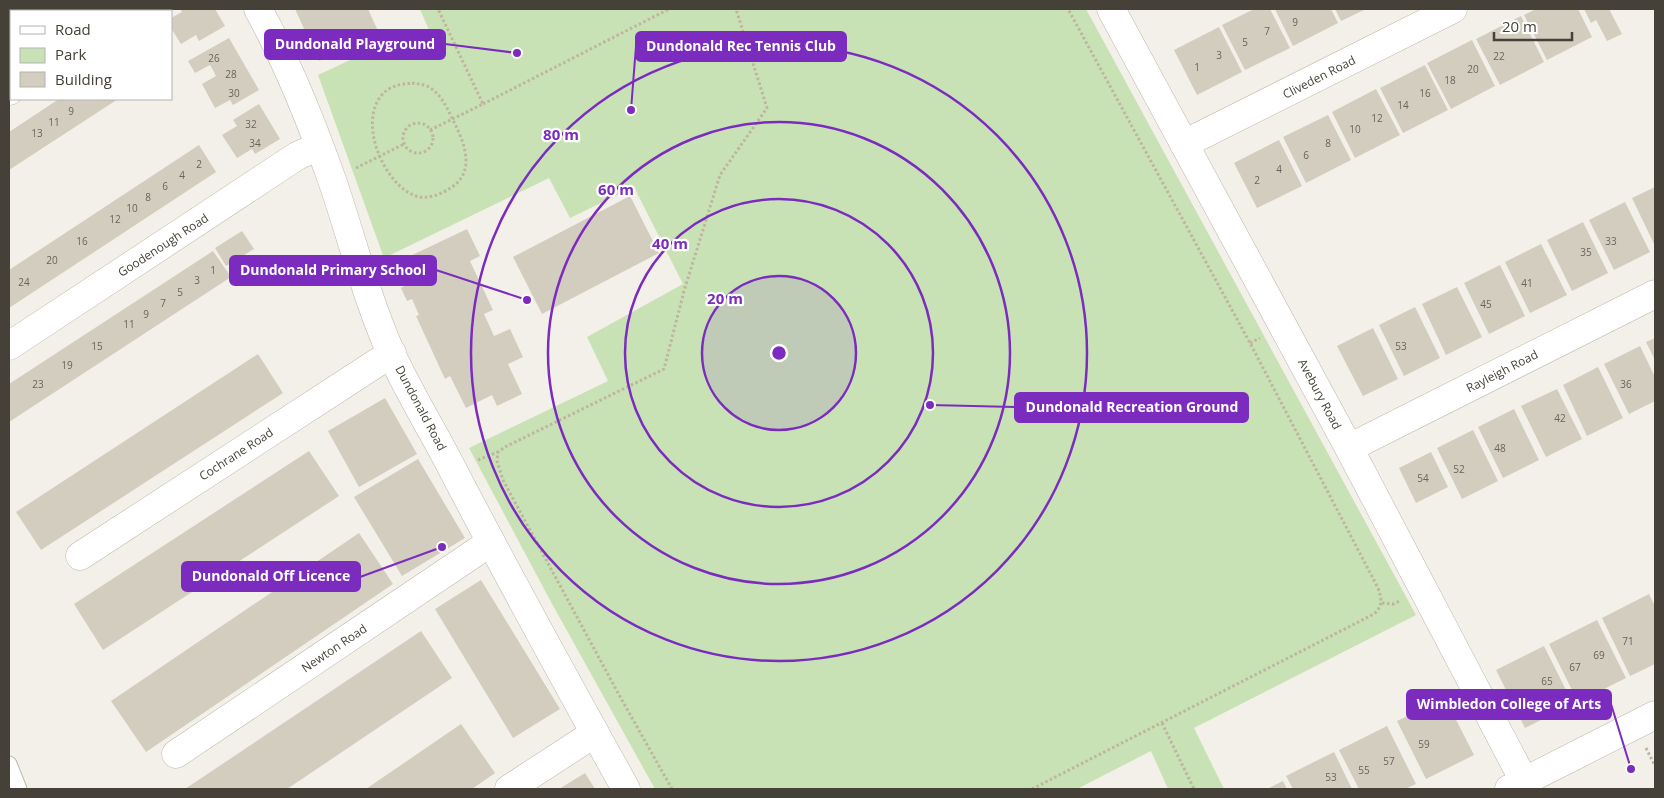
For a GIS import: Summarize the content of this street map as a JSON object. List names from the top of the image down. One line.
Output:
{"streets":{"street":["Cliveden Road","Goodenough Road","Rayleigh Road","Avebury Road","Dundonald Road","Cochrane Road","Newton Road"]},"crossings":[["Cliveden Road","Avebury Road"],["Goodenough Road","Dundonald Road"],["Rayleigh Road","Avebury Road"],["Dundonald Road","Cochrane Road"],["Dundonald Road","Newton Road"]],"places":["Dundonald Playground","Dundonald Rec Tennis Club","Dundonald Primary School","Dundonald Recreation Ground","Dundonald Off Licence","Wimbledon College of Arts"],"house_numbers":["9","7","5","3","22","26","1","20","28","18","30","16","14","9","12","11","32","10","13","34","8","6","2","4","4","2","6","8","10","12","16","33","35","20","1","3","24","41","5","7","45","9","11","15","53","19","23","36","42","48","52","54","71","69","67","65","59","57","55","53"],"legend":["Road","Park","Building"],"scale_bar":"20 m","rings":["80 m","60 m","40 m","20 m"]}
